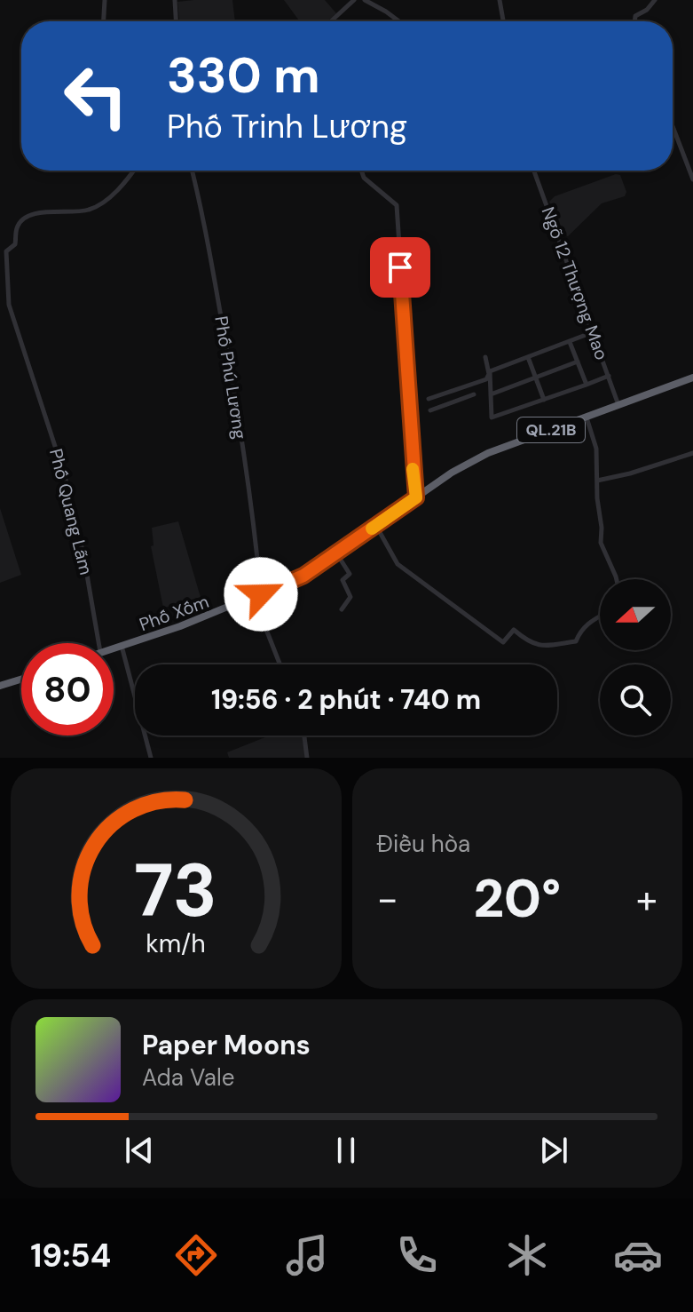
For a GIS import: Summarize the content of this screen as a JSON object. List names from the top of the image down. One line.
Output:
{"streets":{"highway":["QL.21B","Phố Xốm"],"street":["Ngõ 12 Thượng Mao","Phố Phú Lương","Phố Quang Lãm"]},"crossings":[["Ngõ 12 Thượng Mao","QL.21B"],["Phố Phú Lương","Phố Xốm"],["QL.21B","Phố Xốm"]],"north":"left","page":{"turn":["330 m","Phố Trinh Lương"],"limit":"80","trip":"19:56 · 2 phút · 740 m","tile":"Điều hòa","heat":["−","20°","+"],"song":["Paper Moons","Ada Vale"],"tabs":"19:54","gauge":["73","km/h"]}}
